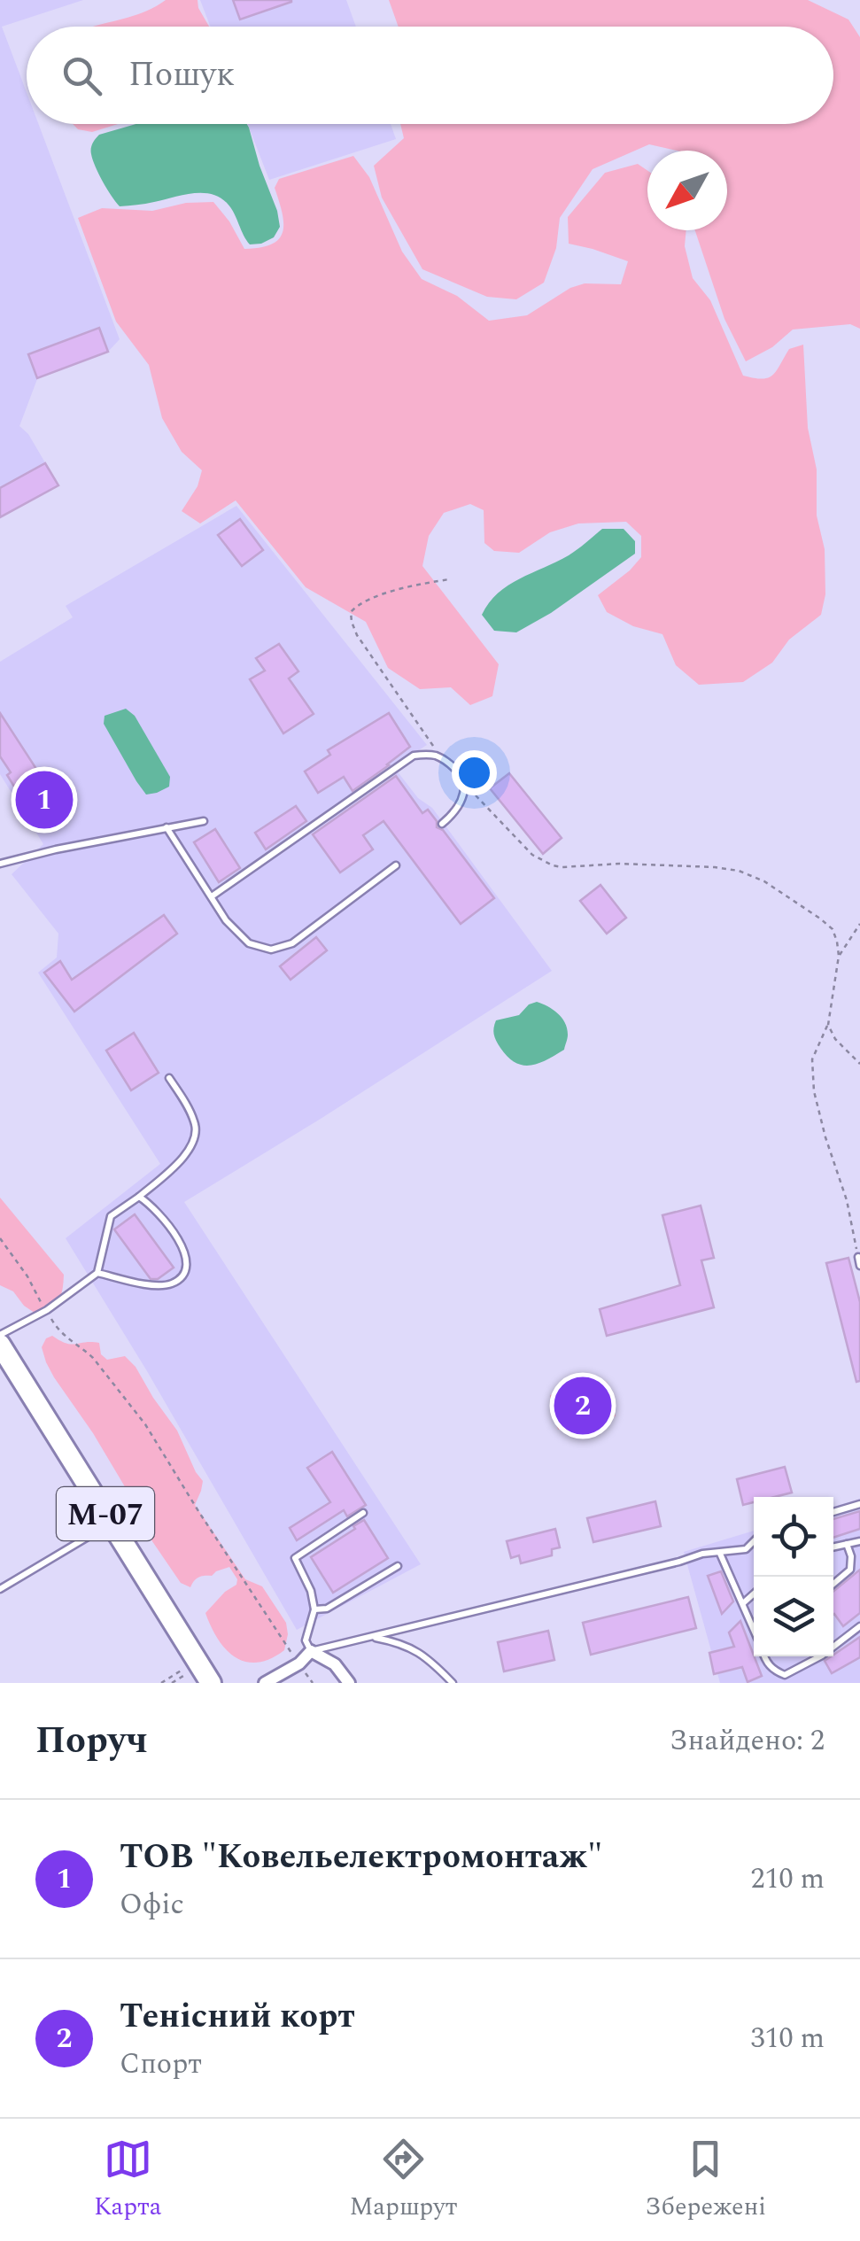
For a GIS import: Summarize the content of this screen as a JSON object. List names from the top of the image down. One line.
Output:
{"streets":{"highway":["М-07"]},"north":"bottom left","page":{"search":"Пошук","pins":["1","2"],"heading":["Поруч","Знайдено: 2"],"list":[{"mark":"1","name":"ТОВ \"Ковельелектромонтаж\"","note":"Офіс","value":"210 m"},{"mark":"2","name":"Тенісний корт","note":"Спорт","value":"310 m"}],"nav":["Карта","Маршрут","Збережені"]}}
